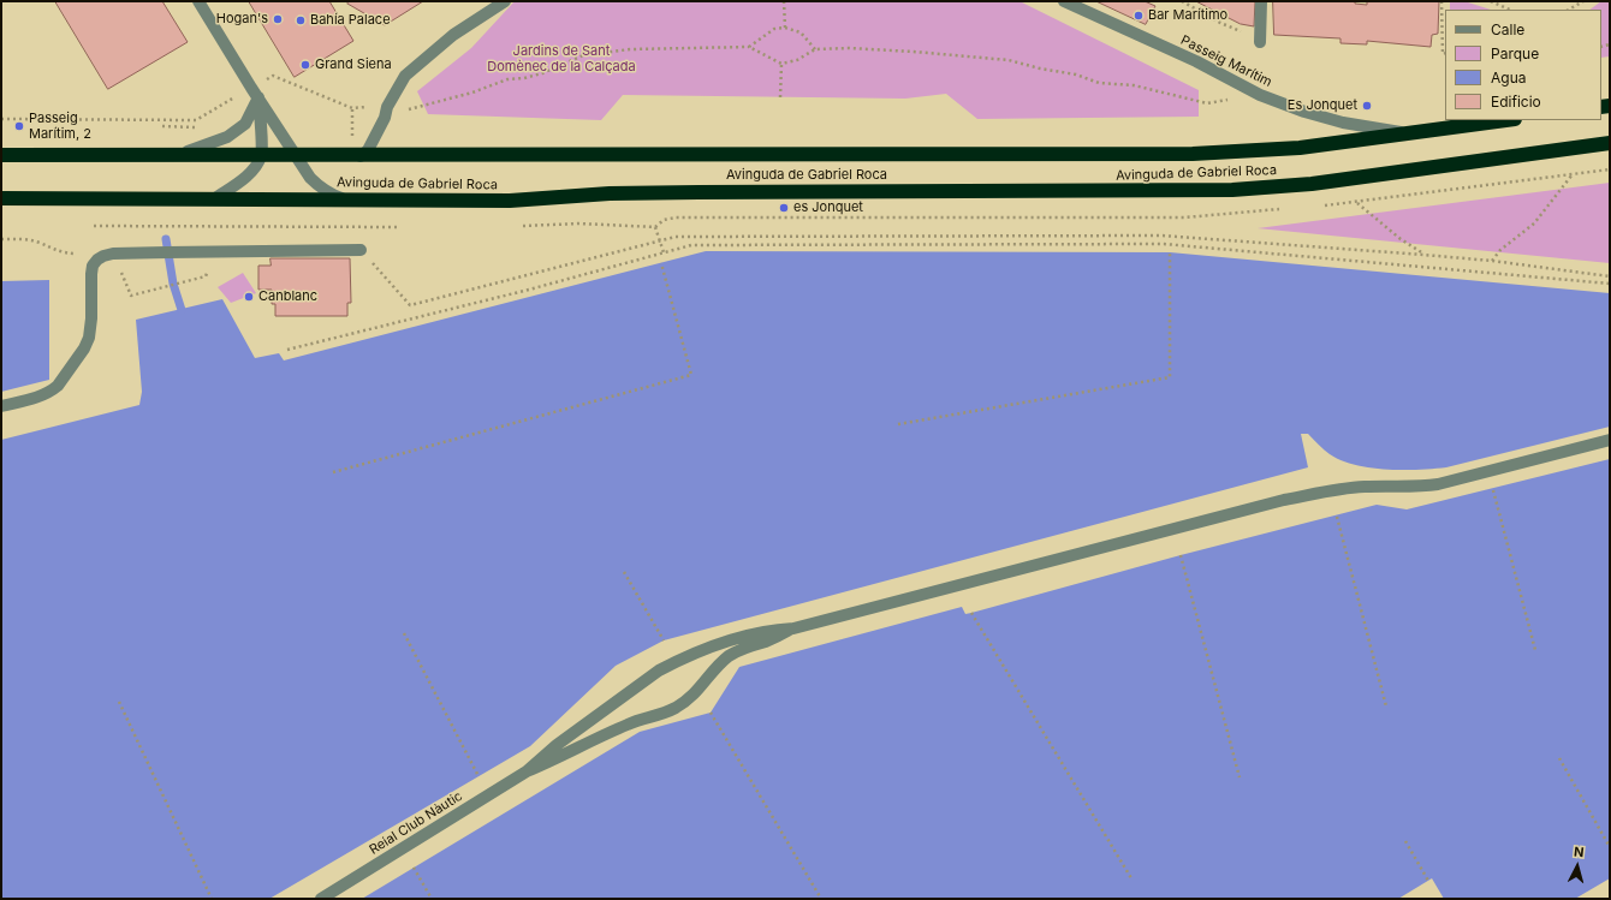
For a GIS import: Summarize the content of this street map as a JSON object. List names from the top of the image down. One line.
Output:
{"streets":{"highway":["Avinguda de Gabriel Roca"],"street":["Passeig Marítim","Reial Club Nàutic"]},"crossings":[["Passeig Marítim","Avinguda de Gabriel Roca"]],"parks":["Jardins de Sant Domènec de la Calçada"],"places":["Bar Marítimo","Hogan's","Bahía Palace","Grand Siena","Es Jonquet","Passeig Marítim, 2","es Jonquet","Canblanc"],"legend":["Calle","Parque","Agua","Edificio"],"north":"top"}
